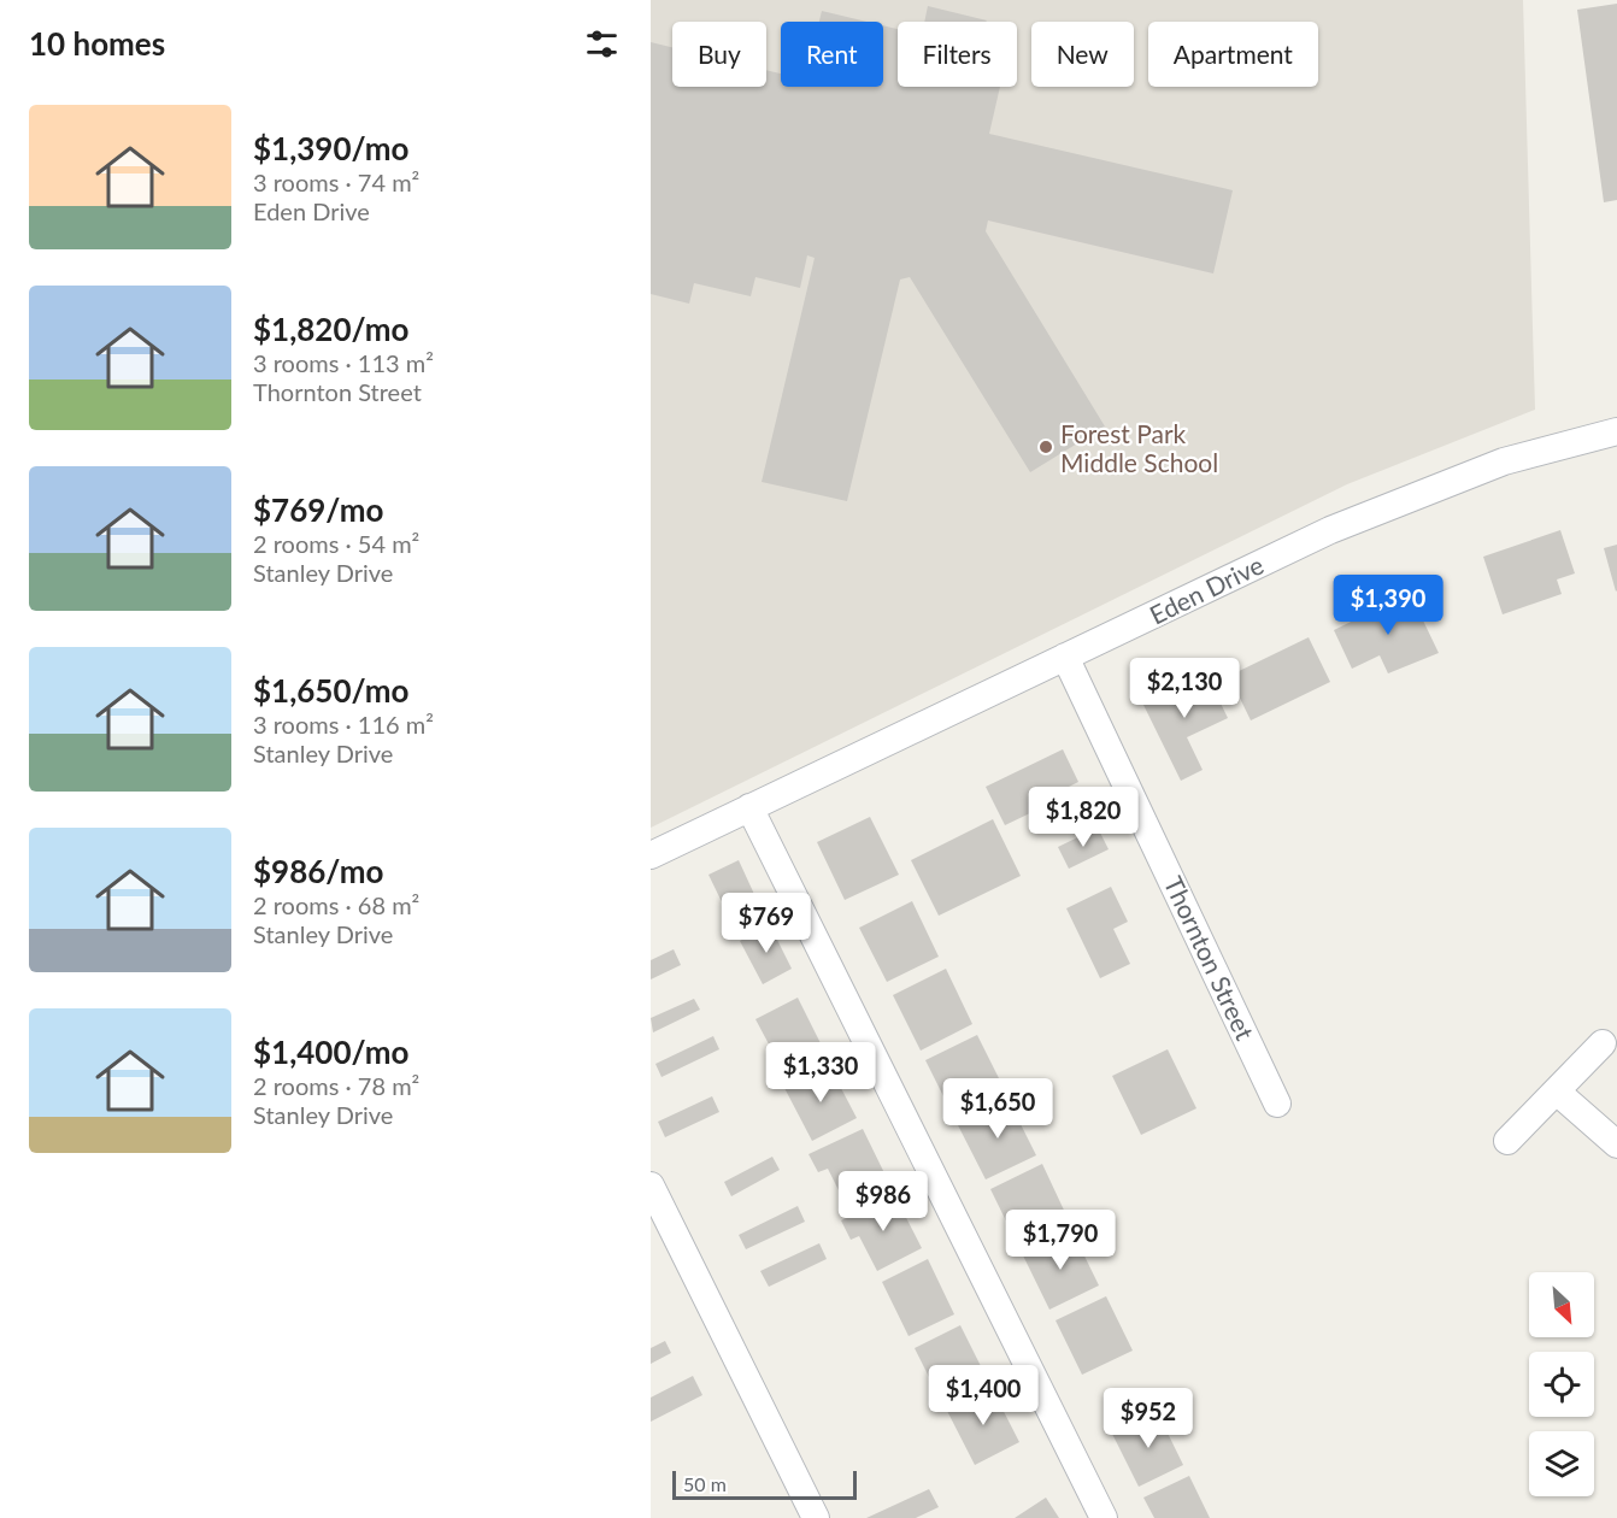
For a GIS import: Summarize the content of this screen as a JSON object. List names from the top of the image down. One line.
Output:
{"streets":{"street":["Eden Drive","Thornton Street"]},"crossings":[["Eden Drive","Thornton Street"]],"places":["Forest Park Middle School"],"scale_bar":"50 m","north":"bottom right","page":{"heading":"10 homes","chip":["Buy","Rent","Filters","New","Apartment"],"list":[{"name":"$1,390/mo","note":"3 rooms · 74 m² · Eden Drive"},{"name":"$1,820/mo","note":"3 rooms · 113 m² · Thornton Street"},{"name":"$769/mo","note":"2 rooms · 54 m² · Stanley Drive"},{"name":"$1,650/mo","note":"3 rooms · 116 m² · Stanley Drive"},{"name":"$986/mo","note":"2 rooms · 68 m² · Stanley Drive"},{"name":"$1,400/mo","note":"2 rooms · 78 m² · Stanley Drive"}],"price":["$1,390","$2,130","$1,820","$769","$1,330","$1,650","$986","$1,790","$1,400","$952"],"scale":"50 m"}}
